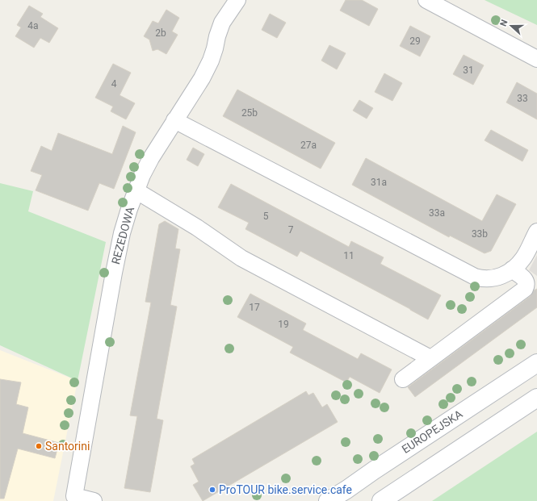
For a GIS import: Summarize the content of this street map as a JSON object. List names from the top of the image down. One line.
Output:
{"streets":{"main road":["EUROPEJSKA"],"street":["REZEDOWA"]},"places":["Santorini","ProTOUR bike.service.cafe"],"house_numbers":["4a","2b","29","31","4","33","25b","27a","31a","33a","5","7","33b","11","17","19"],"north":"left"}
